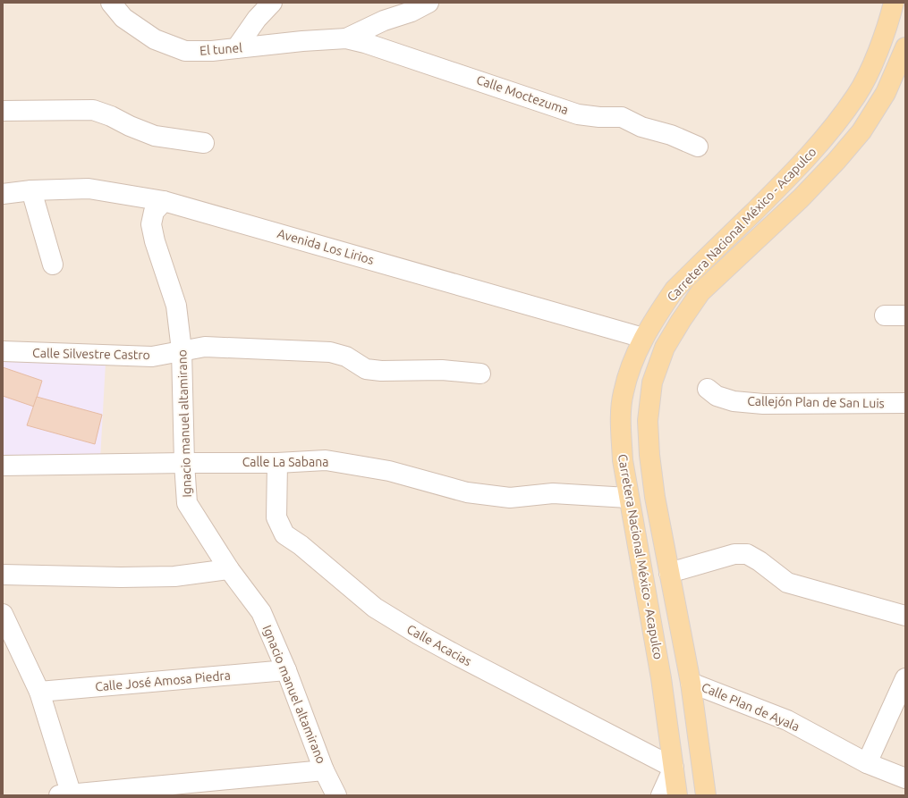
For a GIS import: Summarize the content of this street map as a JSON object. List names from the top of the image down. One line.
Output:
{"streets":{"main road":["Carretera Nacional México - Acapulco"],"street":["El tunel","Calle Moctezuma","Avenida Los Lirios","Calle Silvestre Castro","Callejón Plan de San Luis","Ignacio manuel altamirano","Calle La Sabana","Calle Acacias","Calle José Amosa Piedra","Calle Plan de Ayala"]},"crossings":[["El tunel","Calle Moctezuma"],["Carretera Nacional México - Acapulco","Avenida Los Lirios"],["Carretera Nacional México - Acapulco","Calle La Sabana"],["Carretera Nacional México - Acapulco","Calle Acacias"],["Carretera Nacional México - Acapulco","Calle Plan de Ayala"],["Avenida Los Lirios","Ignacio manuel altamirano"],["Calle Silvestre Castro","Ignacio manuel altamirano"],["Ignacio manuel altamirano","Calle La Sabana"],["Ignacio manuel altamirano","Calle José Amosa Piedra"],["Calle La Sabana","Calle Acacias"]]}
